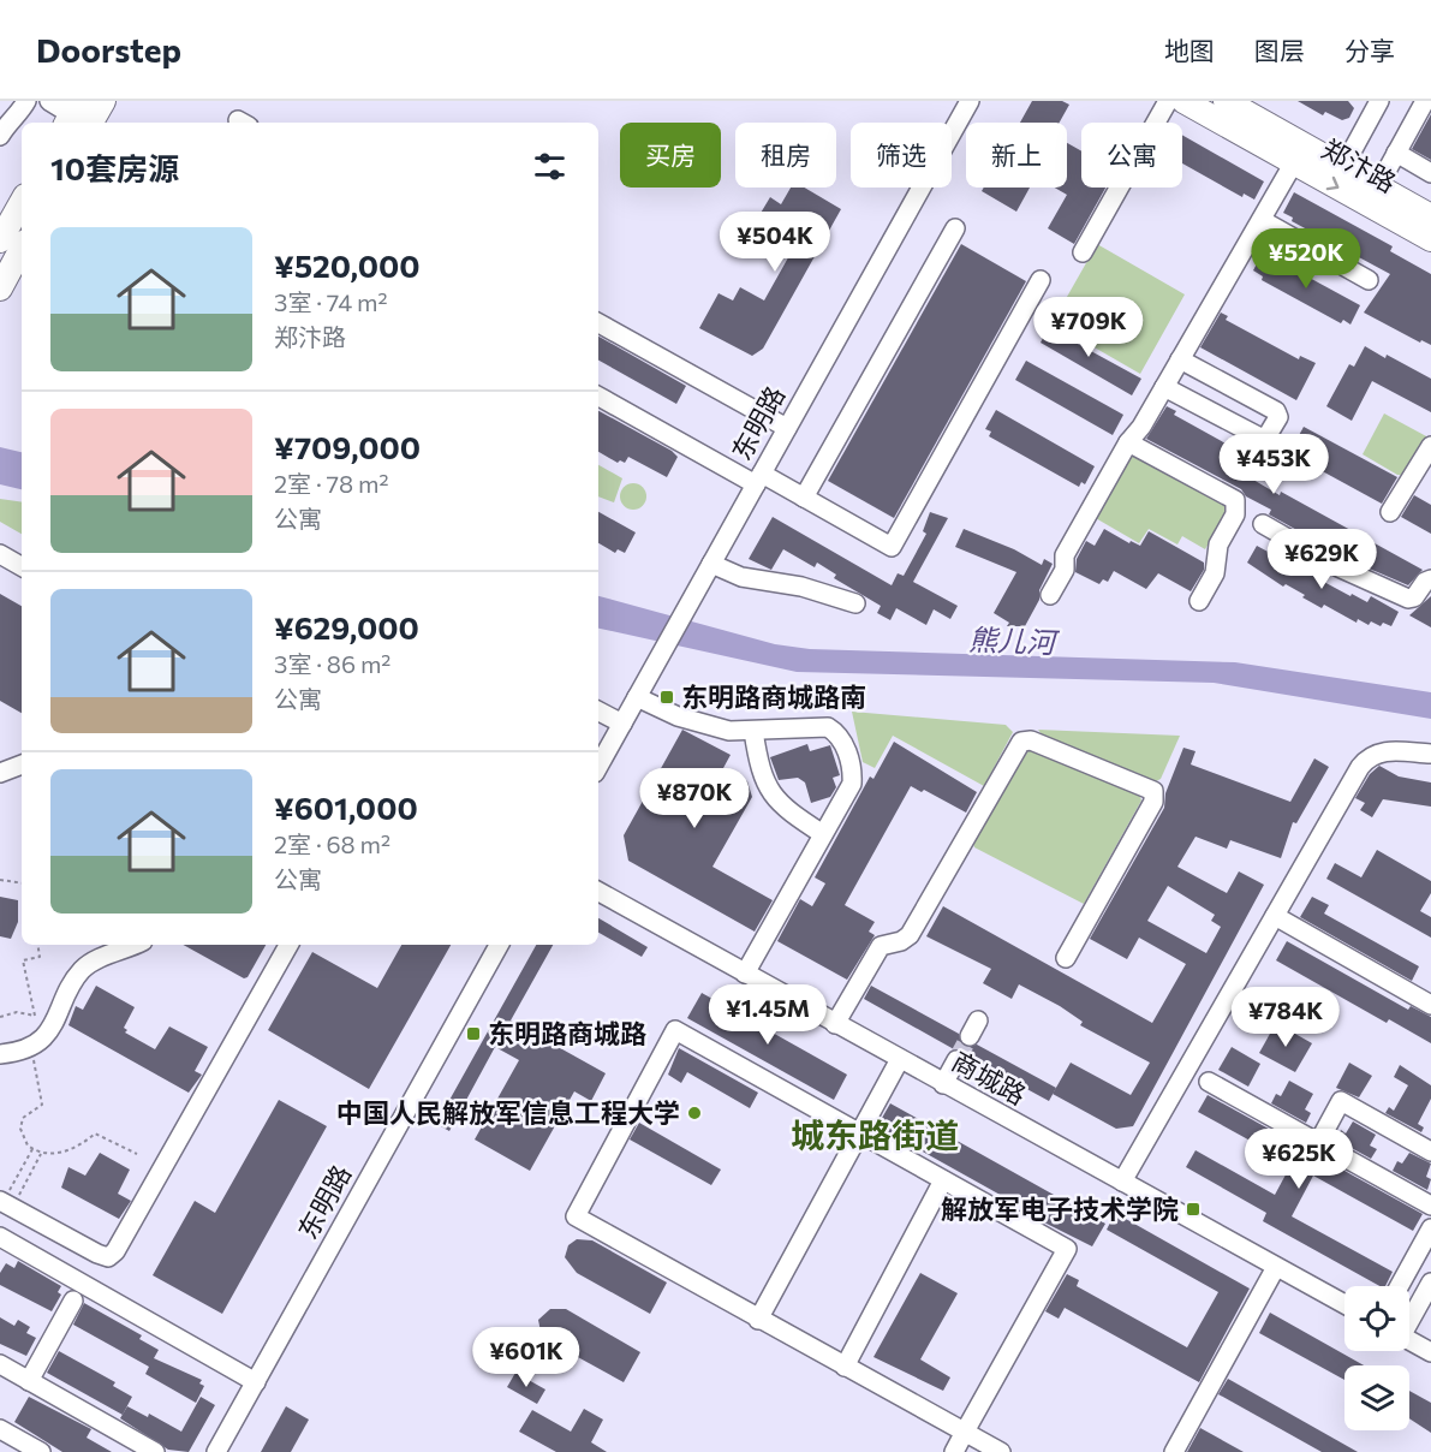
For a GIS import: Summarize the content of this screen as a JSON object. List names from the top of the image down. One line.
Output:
{"streets":{"main road":["郑汴路"],"street":["东明路","商城路"]},"districts":["城东路街道"],"water":["熊儿河"],"places":{"transit":["东明路商城路南","东明路商城路","解放军电子技术学院"],"other":["中国人民解放军信息工程大学"]},"page":{"header":"Doorstep","nav":["地图","图层","分享"],"chip":["买房","租房","筛选","新上","公寓"],"heading":"10套房源","list":[{"name":"¥520,000","note":"3室 · 74 m² · 郑汴路"},{"name":"¥709,000","note":"2室 · 78 m² · 公寓"},{"name":"¥629,000","note":"3室 · 86 m² · 公寓"},{"name":"¥601,000","note":"2室 · 68 m² · 公寓"}],"price":["¥504K","¥520K","¥709K","¥453K","¥629K","¥870K","¥1.45M","¥784K","¥625K","¥601K"]}}
